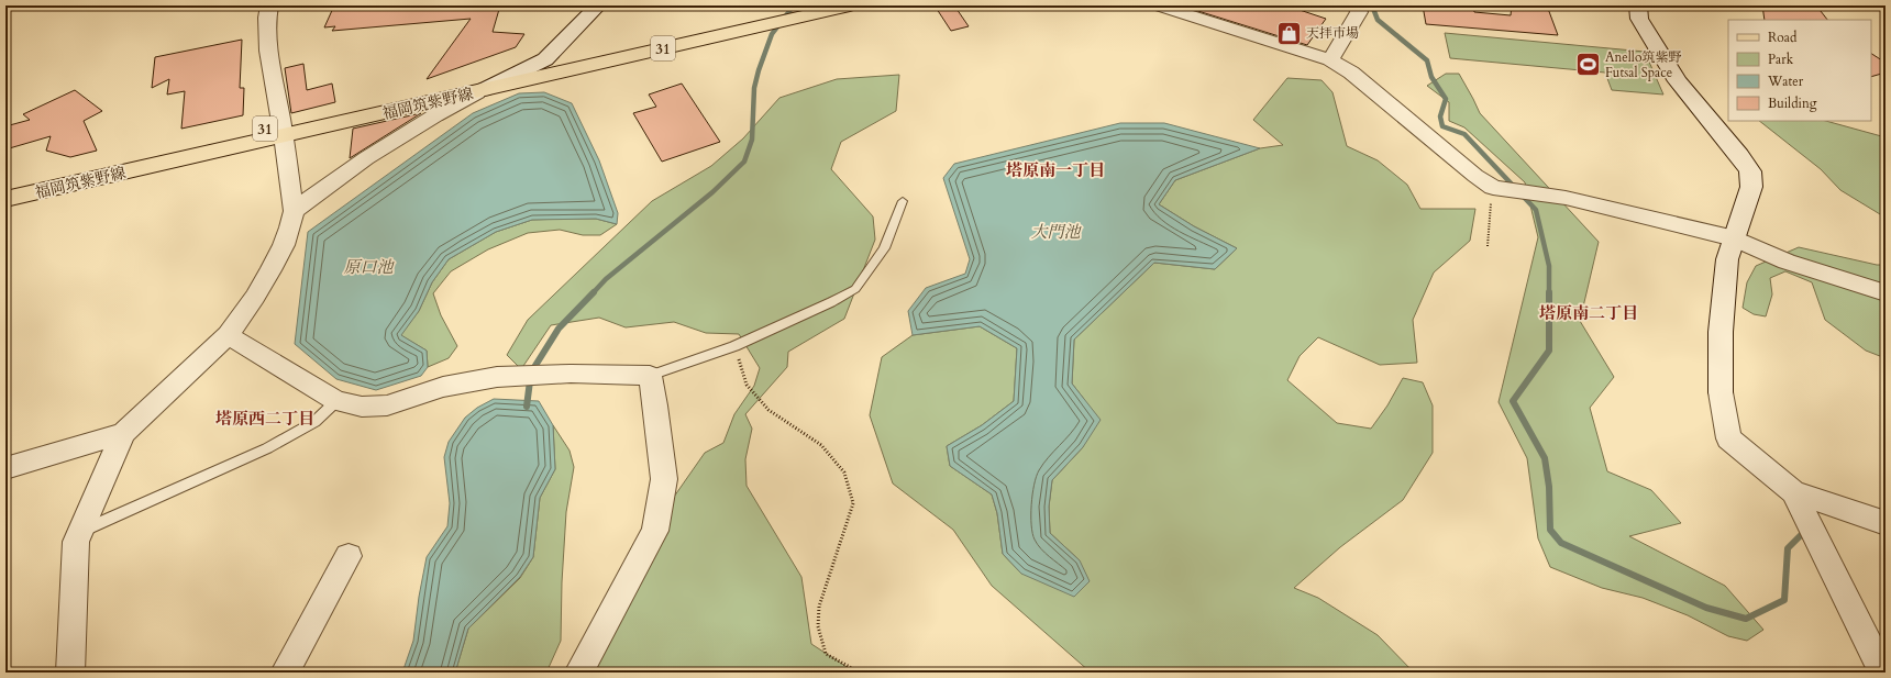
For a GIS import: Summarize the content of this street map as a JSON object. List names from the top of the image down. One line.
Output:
{"streets":{"main road":["31","福岡筑紫野線"]},"districts":["塔原南一丁目","塔原南二丁目","塔原西二丁目"],"water":["大門池","原口池"],"places":{"shop":["天拝市場"],"sports":["Anello筑紫野 Futsal Space"]},"legend":["Road","Park","Water","Building"]}
